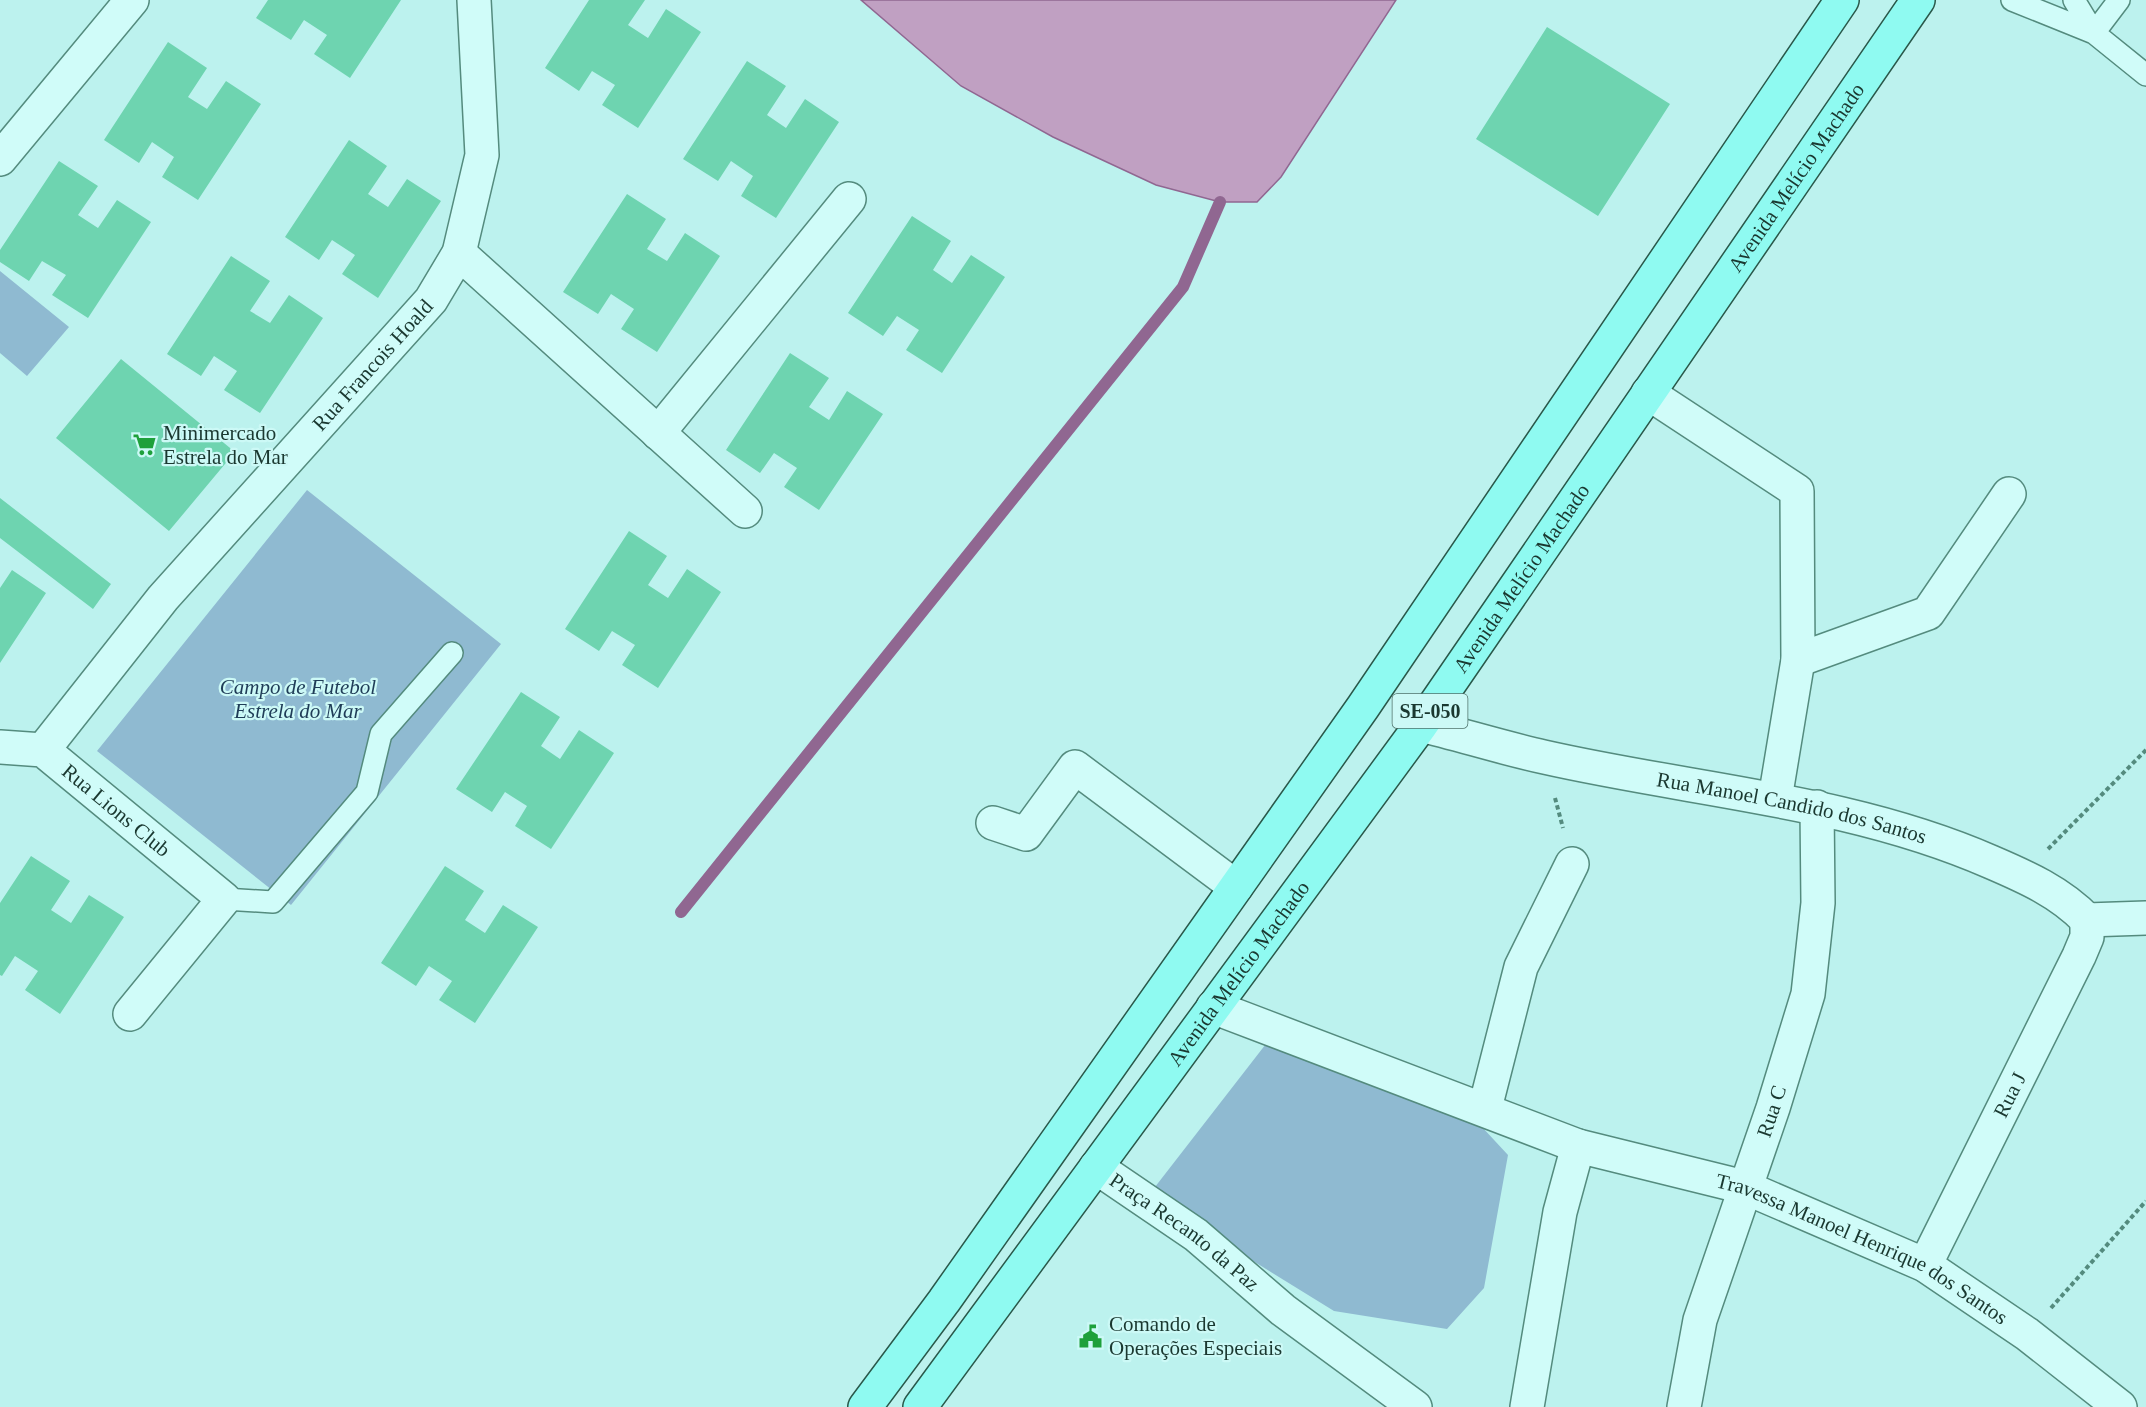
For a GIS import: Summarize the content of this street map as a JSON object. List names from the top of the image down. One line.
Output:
{"streets":{"main road":["Avenida Melício Machado","SE-050"],"street":["Rua Francois Hoald","Rua Manoel Candido dos Santos","Rua Lions Club","Rua J","Rua C","Praça Recanto da Paz","Travessa Manoel Henrique dos Santos"]},"crossings":[["Avenida Melício Machado","Rua Manoel Candido dos Santos"],["Avenida Melício Machado","Praça Recanto da Paz"],["Rua Francois Hoald","Rua Lions Club"],["Rua Manoel Candido dos Santos","Rua J"],["Rua Manoel Candido dos Santos","Rua C"],["Rua J","Travessa Manoel Henrique dos Santos"],["Rua C","Travessa Manoel Henrique dos Santos"]],"parks":["Campo de Futebol Estrela do Mar"],"places":{"supermarket":["Minimercado Estrela do Mar"],"public building":["Comando de Operações Especiais"]}}
